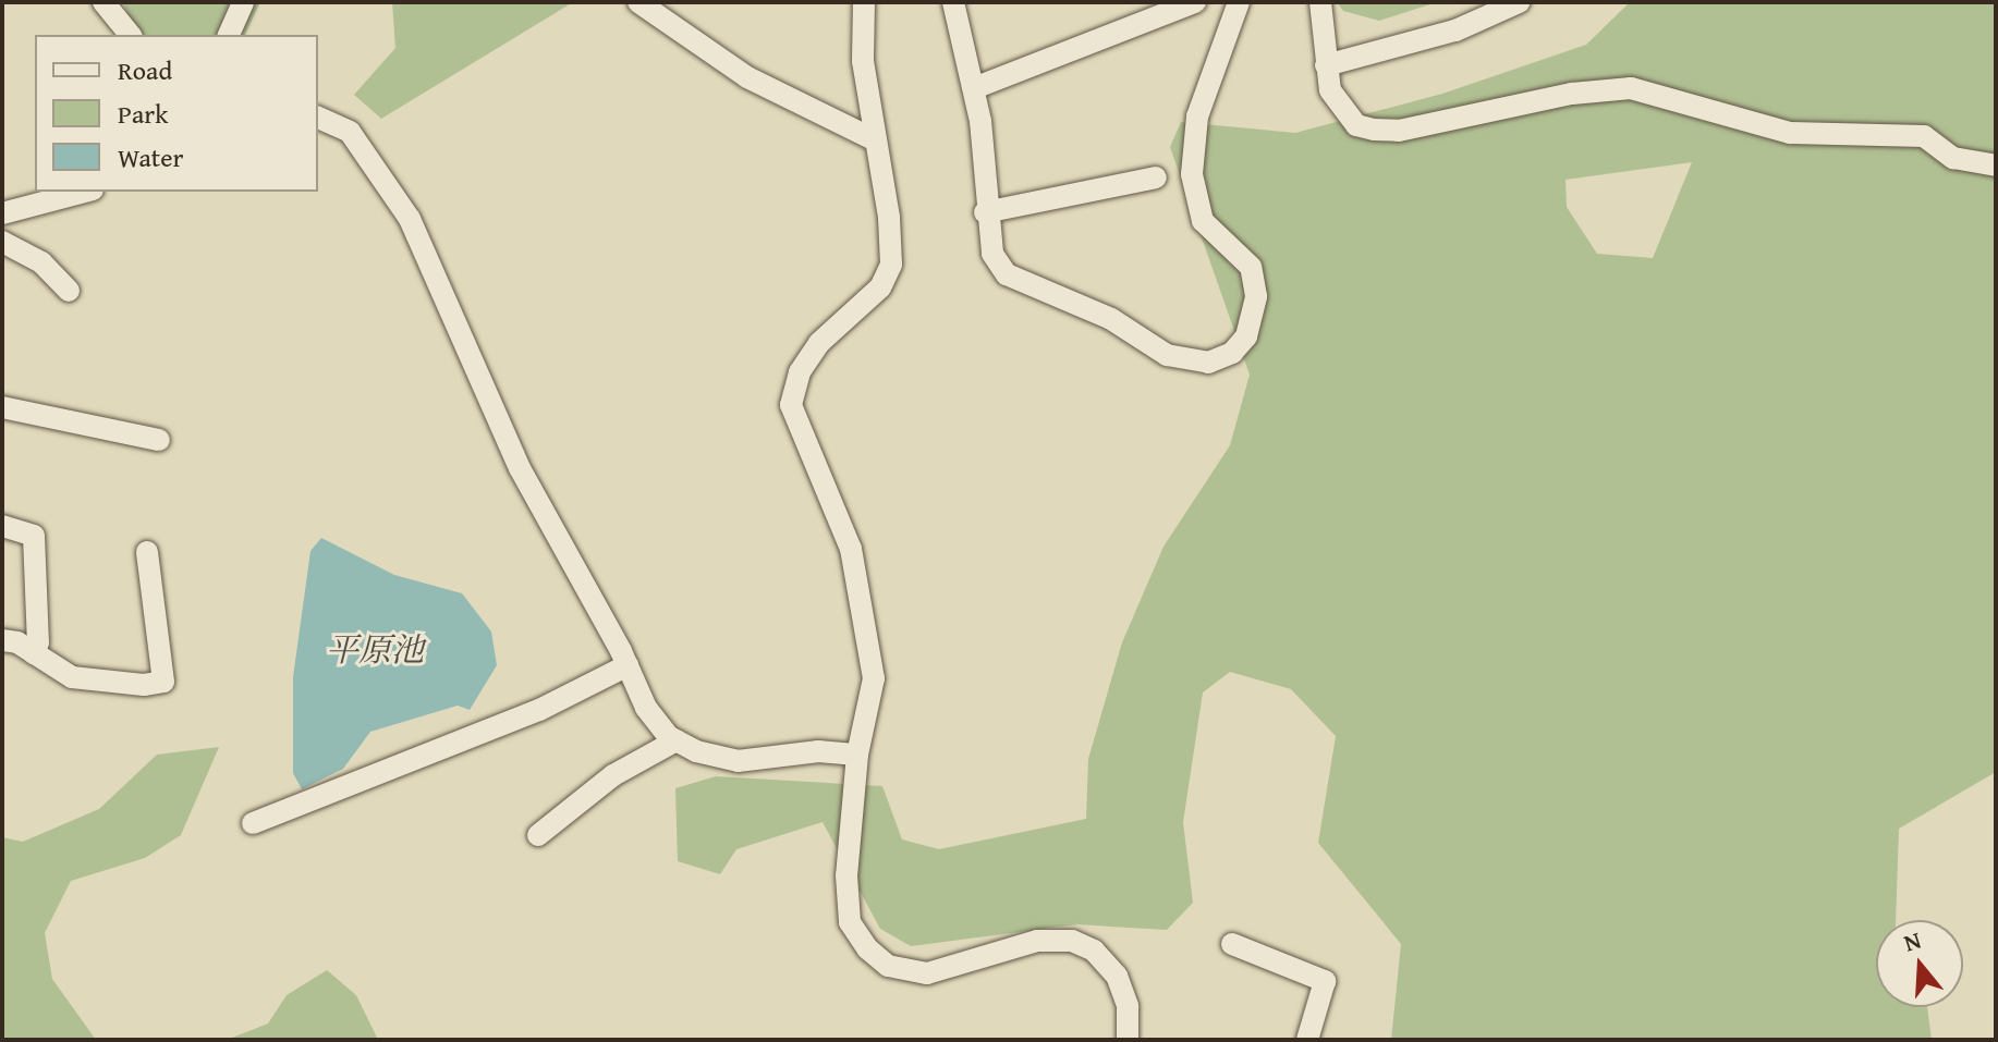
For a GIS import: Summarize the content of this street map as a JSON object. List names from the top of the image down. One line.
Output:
{"water":["平原池"],"legend":["Road","Park","Water"],"north":"top"}
